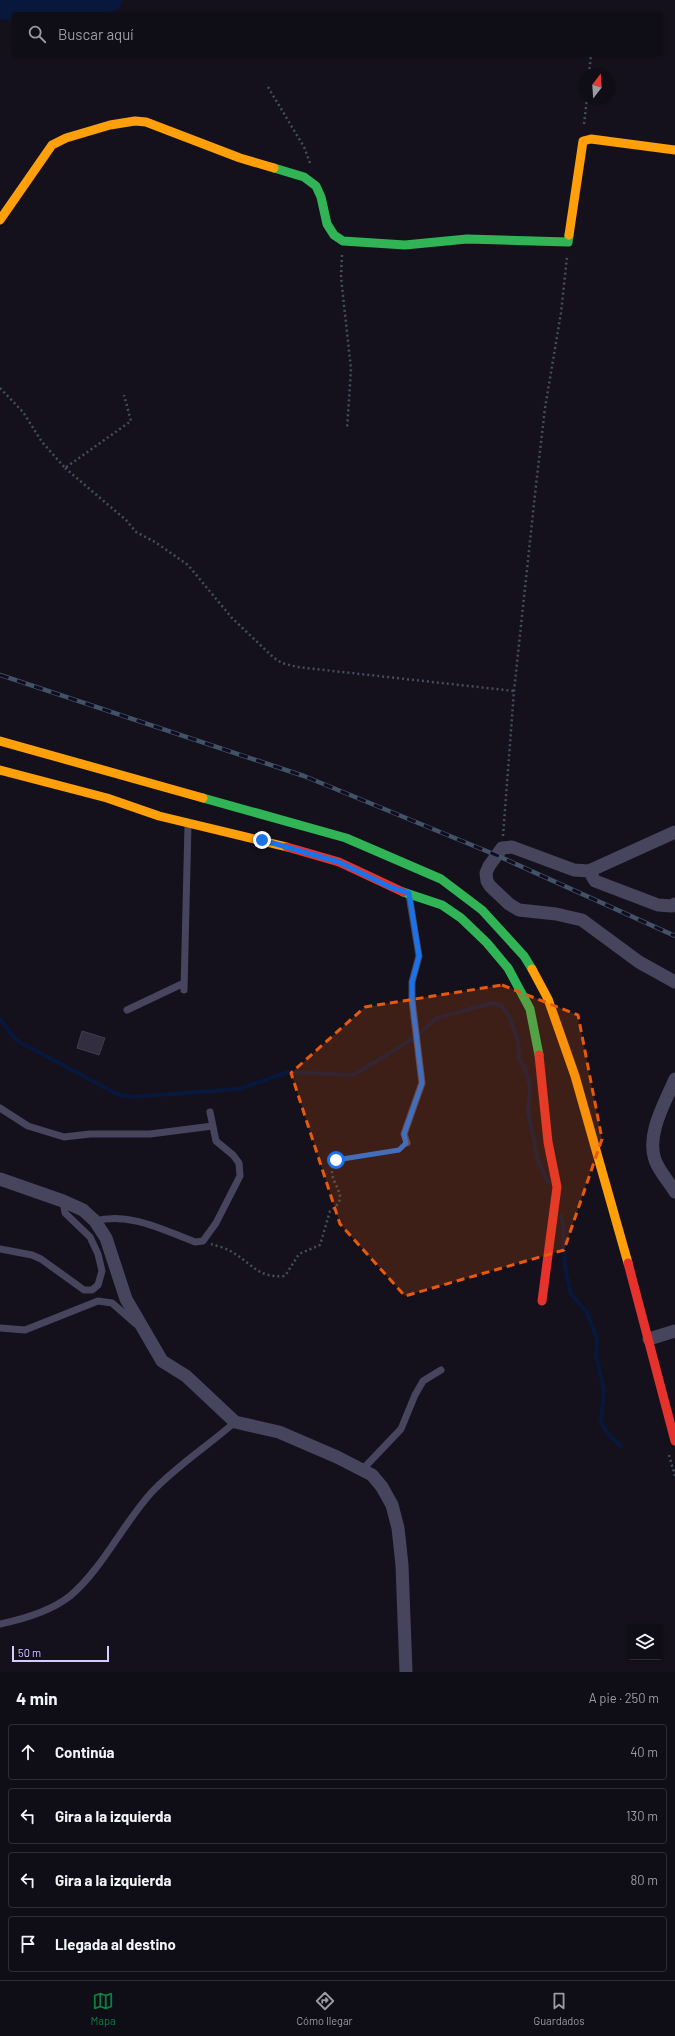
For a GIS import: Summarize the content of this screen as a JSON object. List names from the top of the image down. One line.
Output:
{"scale_bar":"50 m","north":"top","page":{"search":"Buscar aquí","scale":"50 m","heading":["4 min","A pie · 250 m"],"list":[["Continúa","40 m"],["Gira a la izquierda","130 m"],["Gira a la izquierda","80 m"],"Llegada al destino"],"nav":["Mapa","Cómo llegar","Guardados"]}}
